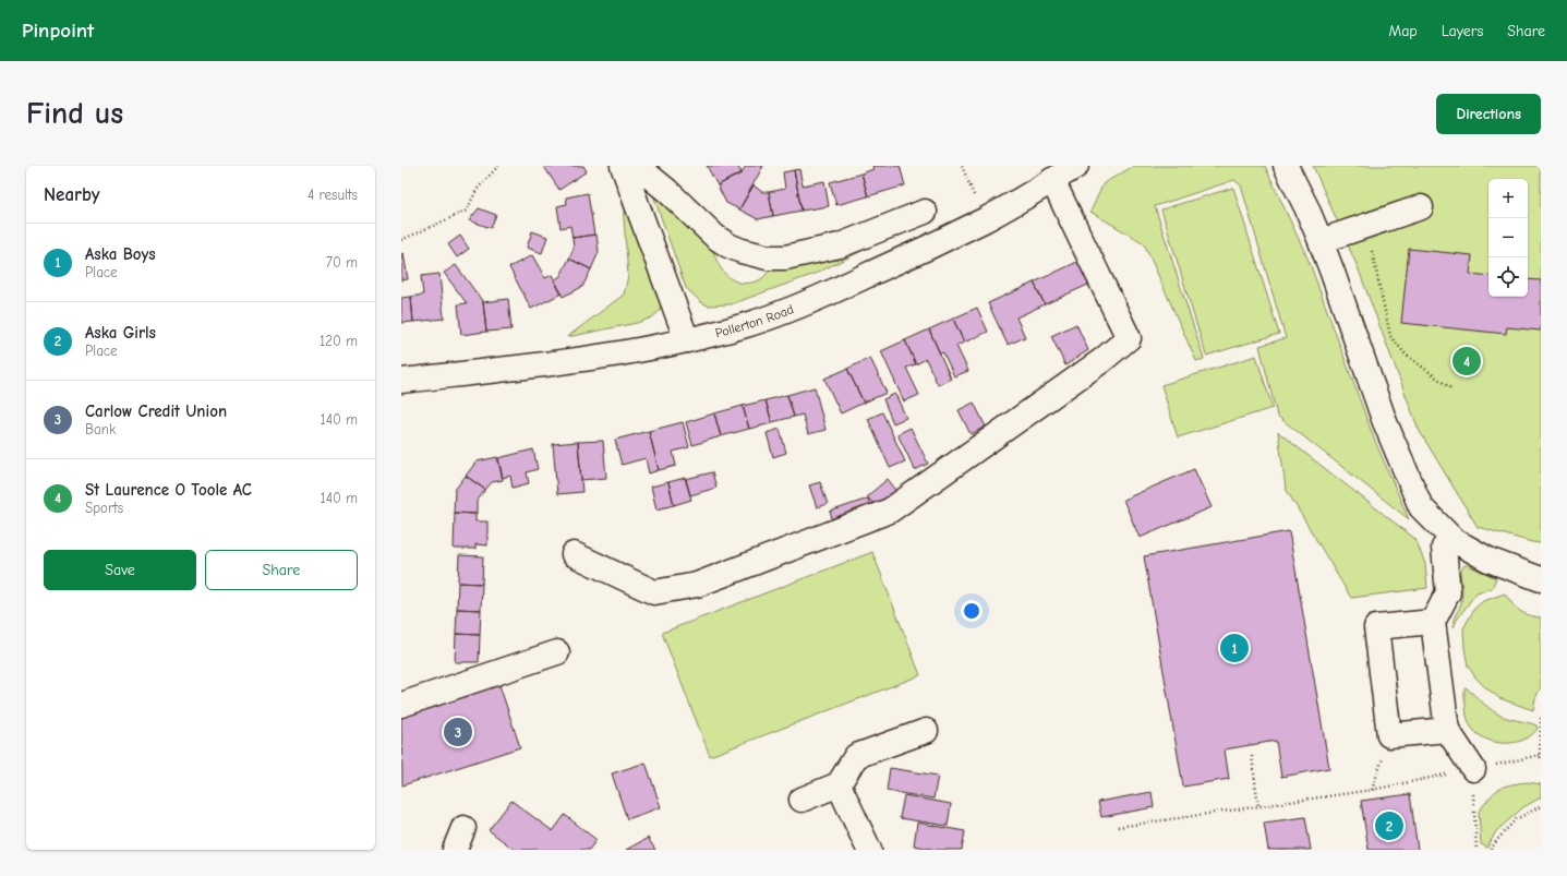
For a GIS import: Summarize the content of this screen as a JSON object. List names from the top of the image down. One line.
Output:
{"streets":{"street":["Pollerton Road"]},"page":{"header":"Pinpoint","nav":["Map","Layers","Share"],"buttons":["Directions",["Save","Share"]],"title":"Find us","heading":["Nearby","4 results"],"map_buttons":["+","−"],"list":[{"mark":"1","name":"Aska Boys","note":"Place","value":"70 m"},{"mark":"2","name":"Aska Girls","note":"Place","value":"120 m"},{"mark":"3","name":"Carlow Credit Union","note":"Bank","value":"140 m"},{"mark":"4","name":"St Laurence O Toole AC","note":"Sports","value":"140 m"}],"pins":["4","1","3","2"]}}
